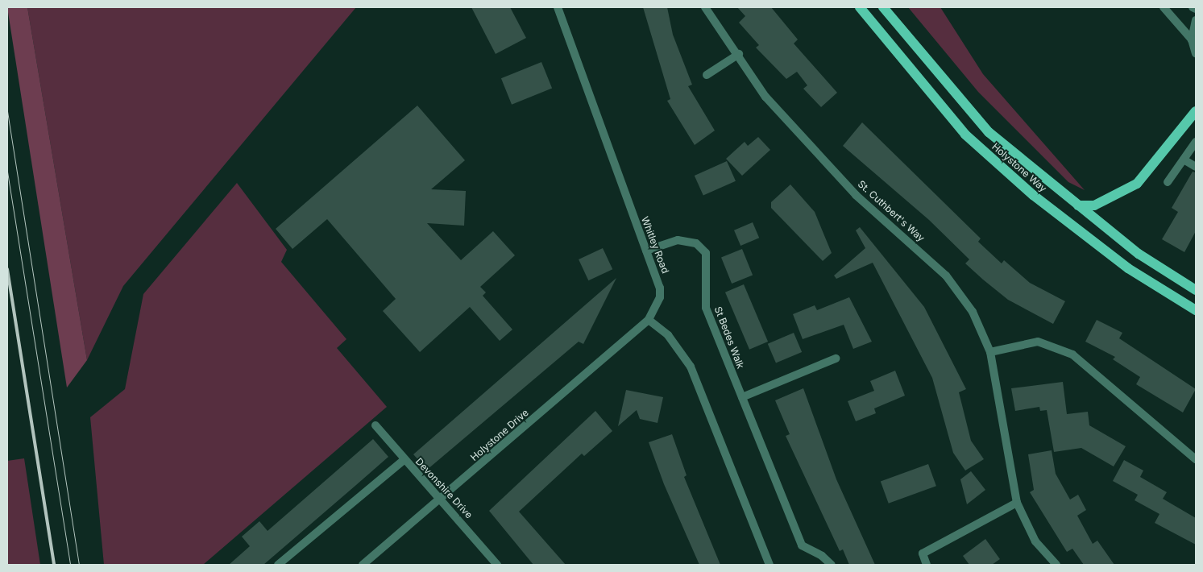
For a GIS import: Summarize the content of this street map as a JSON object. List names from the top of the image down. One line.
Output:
{"streets":{"main road":["Holystone Way"],"street":["St. Cuthbert's Way","Whitley Road","St Bedes Walk","Holystone Drive","Devonshire Drive"]},"crossings":[["Whitley Road","St Bedes Walk"],["Whitley Road","Holystone Drive"],["Holystone Drive","Devonshire Drive"]]}
